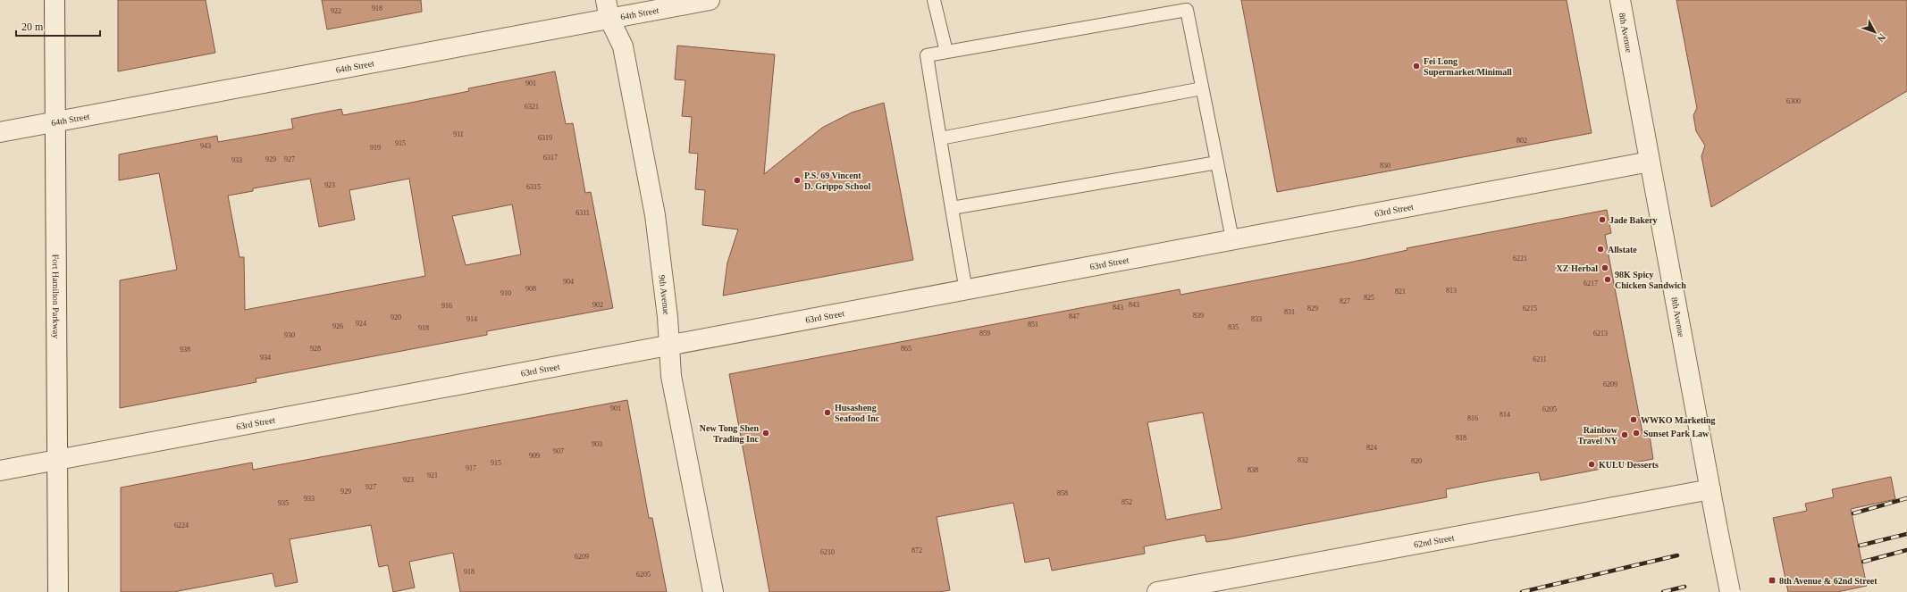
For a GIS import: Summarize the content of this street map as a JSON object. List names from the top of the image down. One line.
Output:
{"streets":{"street":["64th Street","8th Avenue","63rd Street","9th Avenue","Fort Hamilton Parkway","62nd Street"]},"crossings":[["64th Street","9th Avenue"],["64th Street","Fort Hamilton Parkway"],["8th Avenue","63rd Street"],["8th Avenue","62nd Street"],["63rd Street","9th Avenue"],["63rd Street","Fort Hamilton Parkway"]],"places":{"other":["Fei Long Supermarket/Minimall","P.S. 69 Vincent D. Grippo School","Jade Bakery","Allstate","XZ Herbal","98K Spicy Chicken Sandwich","Husasheng Seafood Inc","WWKO Marketing","New Tong Shen Trading Inc","Sunset Park Law","Rainbow Travel NY","KULU Desserts"],"transit":["8th Avenue & 62nd Street"]},"house_numbers":["918","922","901","6300","6321","911","6319","802","915","943","919","6317","929","927","933","830","923","6315","6311","6221","904","6217","908","813","821","910","825","827","902","843","916","843","829","6215","831","839","847","920","914","833","924","851","926","835","918","859","6213","930","928","865","938","934","6211","6209","901","6205","814","816","818","903","824","907","909","832","820","915","917","838","921","923","927","929","858","933","852","935","6224","872","6210","6209","918","6205"],"scale_bar":"20 m","north":"bottom right"}
